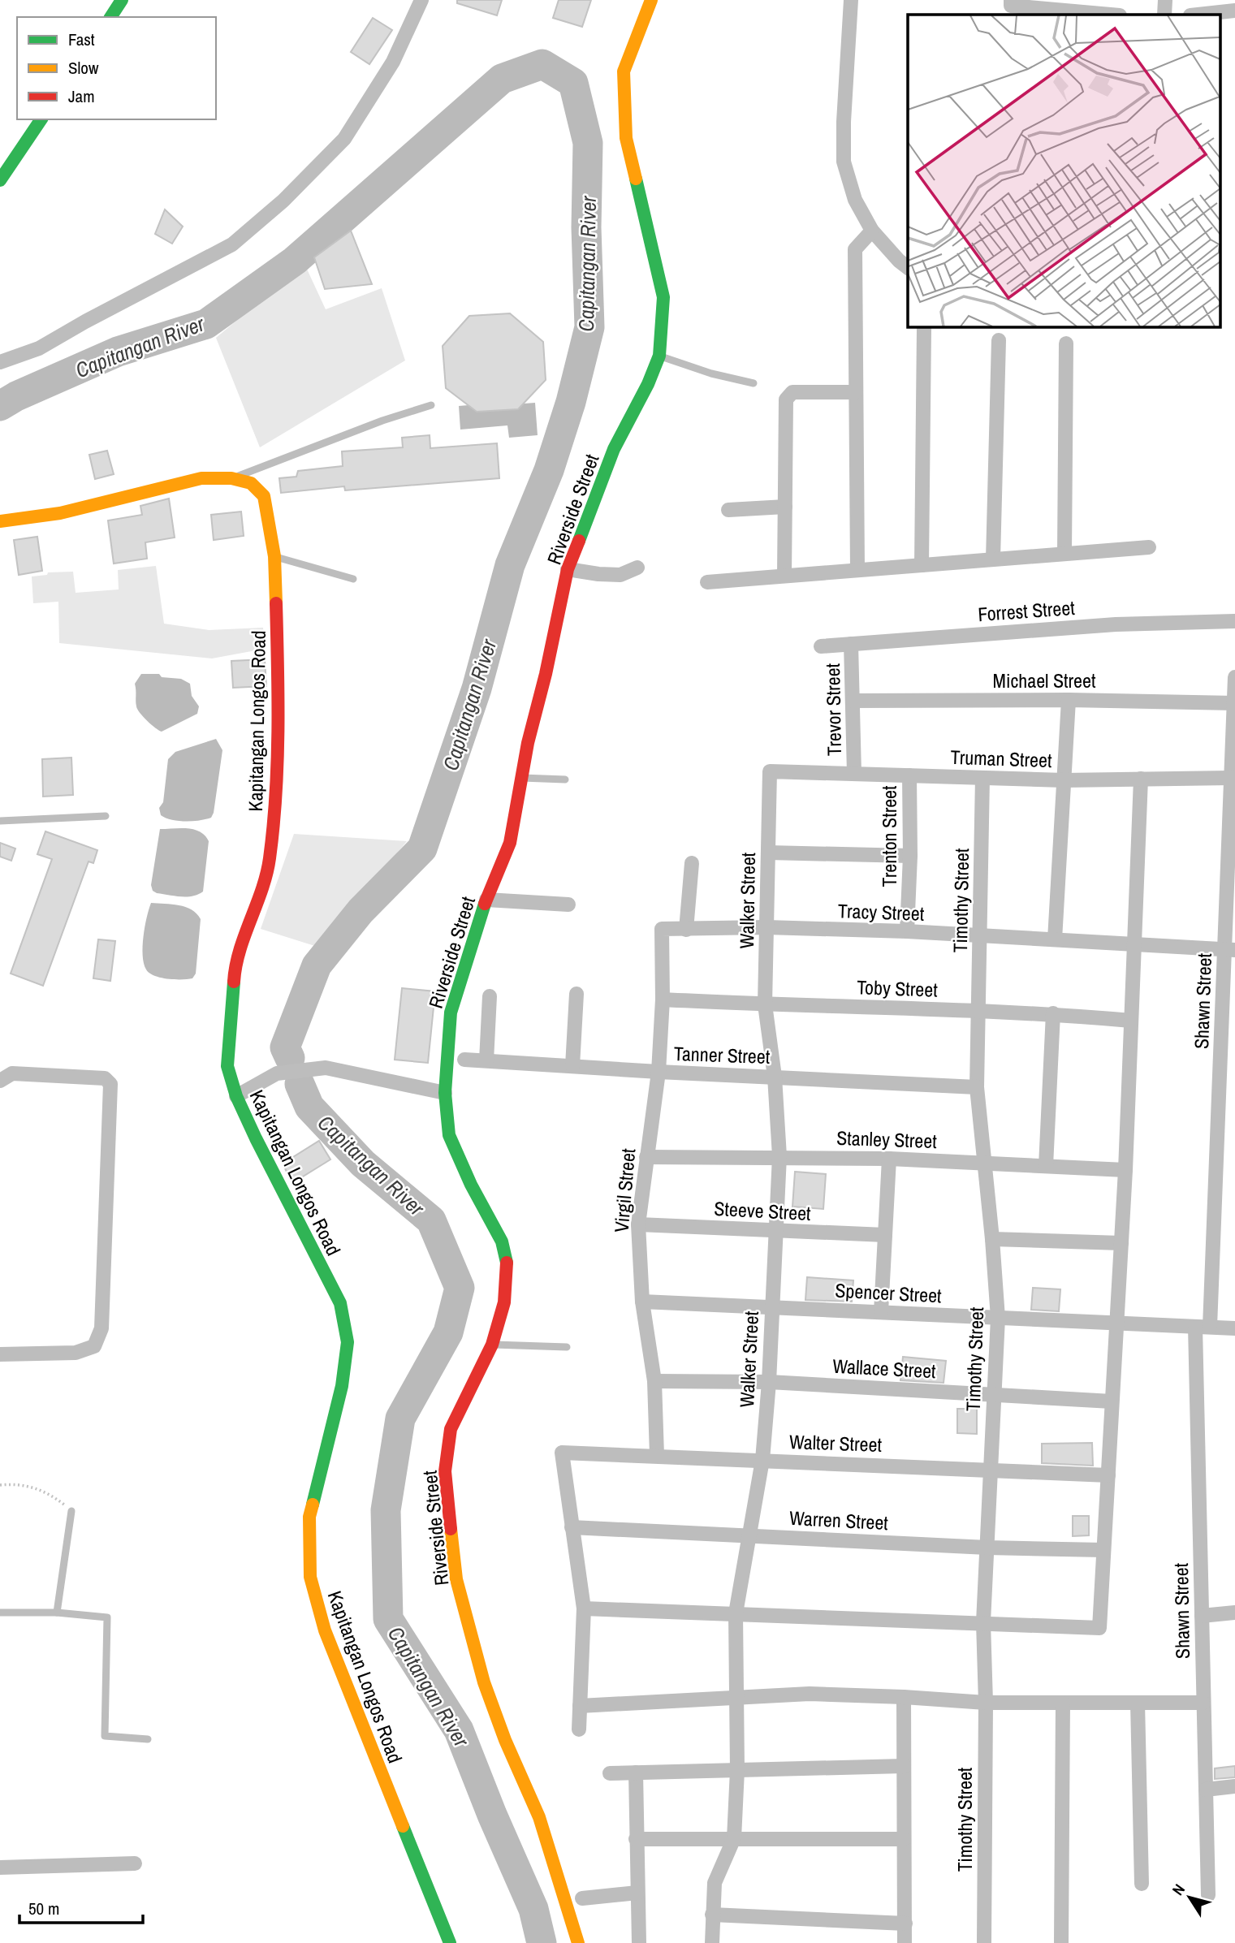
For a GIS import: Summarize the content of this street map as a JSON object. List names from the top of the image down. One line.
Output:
{"streets":{"street":["Riverside Street","Forrest Street","Michael Street","Trevor Street","Kapitangan Longos Road","Truman Street","Trenton Street","Walker Street","Timothy Street","Tracy Street","Toby Street","Shawn Street","Tanner Street","Stanley Street","Virgil Street","Steeve Street","Spencer Street","Wallace Street","Walter Street","Warren Street"]},"crossings":[["Forrest Street","Trevor Street"],["Michael Street","Trevor Street"],["Michael Street","Shawn Street"],["Trevor Street","Truman Street"],["Truman Street","Trenton Street"],["Truman Street","Walker Street"],["Truman Street","Timothy Street"],["Truman Street","Shawn Street"],["Trenton Street","Tracy Street"],["Walker Street","Tracy Street"],["Walker Street","Toby Street"],["Walker Street","Tanner Street"],["Walker Street","Stanley Street"],["Walker Street","Steeve Street"],["Walker Street","Spencer Street"],["Walker Street","Wallace Street"],["Walker Street","Walter Street"],["Walker Street","Warren Street"],["Timothy Street","Tracy Street"],["Timothy Street","Toby Street"],["Timothy Street","Tanner Street"],["Timothy Street","Stanley Street"],["Timothy Street","Spencer Street"],["Timothy Street","Wallace Street"],["Timothy Street","Walter Street"],["Timothy Street","Warren Street"],["Tracy Street","Shawn Street"],["Tracy Street","Virgil Street"],["Toby Street","Virgil Street"],["Shawn Street","Spencer Street"],["Tanner Street","Virgil Street"],["Stanley Street","Virgil Street"],["Virgil Street","Steeve Street"],["Virgil Street","Spencer Street"],["Virgil Street","Wallace Street"],["Virgil Street","Walter Street"],["Walter Street","Warren Street"]],"water":["Capitangan River"],"legend":["Fast","Slow","Jam"],"scale_bar":"50 m","north":"top left"}
